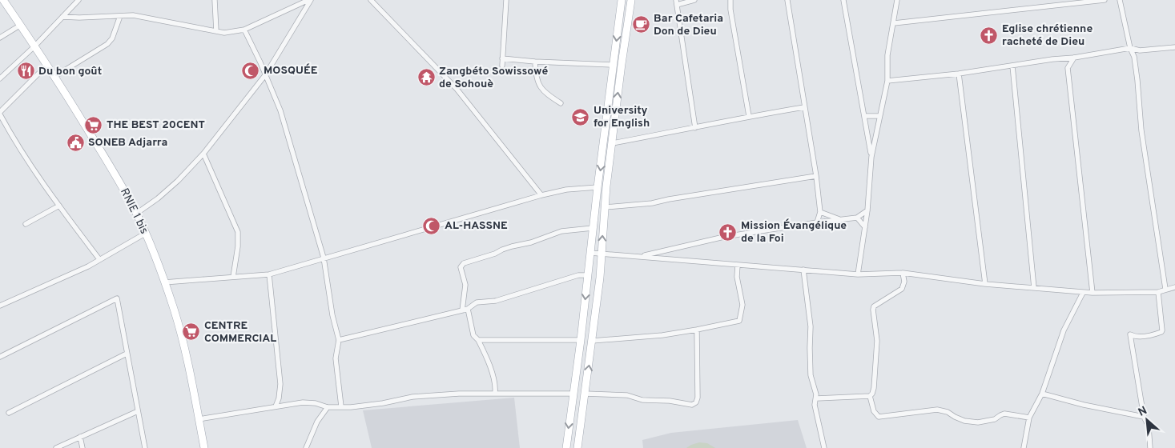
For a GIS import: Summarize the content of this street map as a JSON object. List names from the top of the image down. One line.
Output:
{"streets":{"main road":["RNIE 1 bis"]},"places":{"cafe":["Bar Cafetaria Don de Dieu"],"church":["Eglise chrétienne racheté de Dieu","Mission Évangélique de la Foi"],"mosque":["MOSQUÉE","AL-HASSNE"],"restaurant":["Du bon goût"],"temple":["Zangbéto Sowissowé de Sohouè"],"school or university":["University for English"],"supermarket":["THE BEST 20CENT","CENTRE COMMERCIAL"],"public building":["SONEB Adjarra"]},"north":"top left"}
